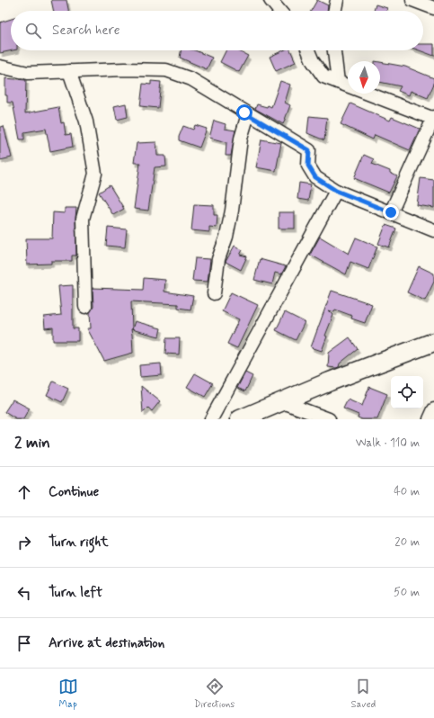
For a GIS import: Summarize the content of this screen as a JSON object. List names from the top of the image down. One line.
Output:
{"north":"bottom","page":{"search":"Search here","heading":["2 min","Walk · 110 m"],"list":[["Continue","40 m"],["Turn right","20 m"],["Turn left","50 m"],"Arrive at destination"],"nav":["Map","Directions","Saved"]}}
